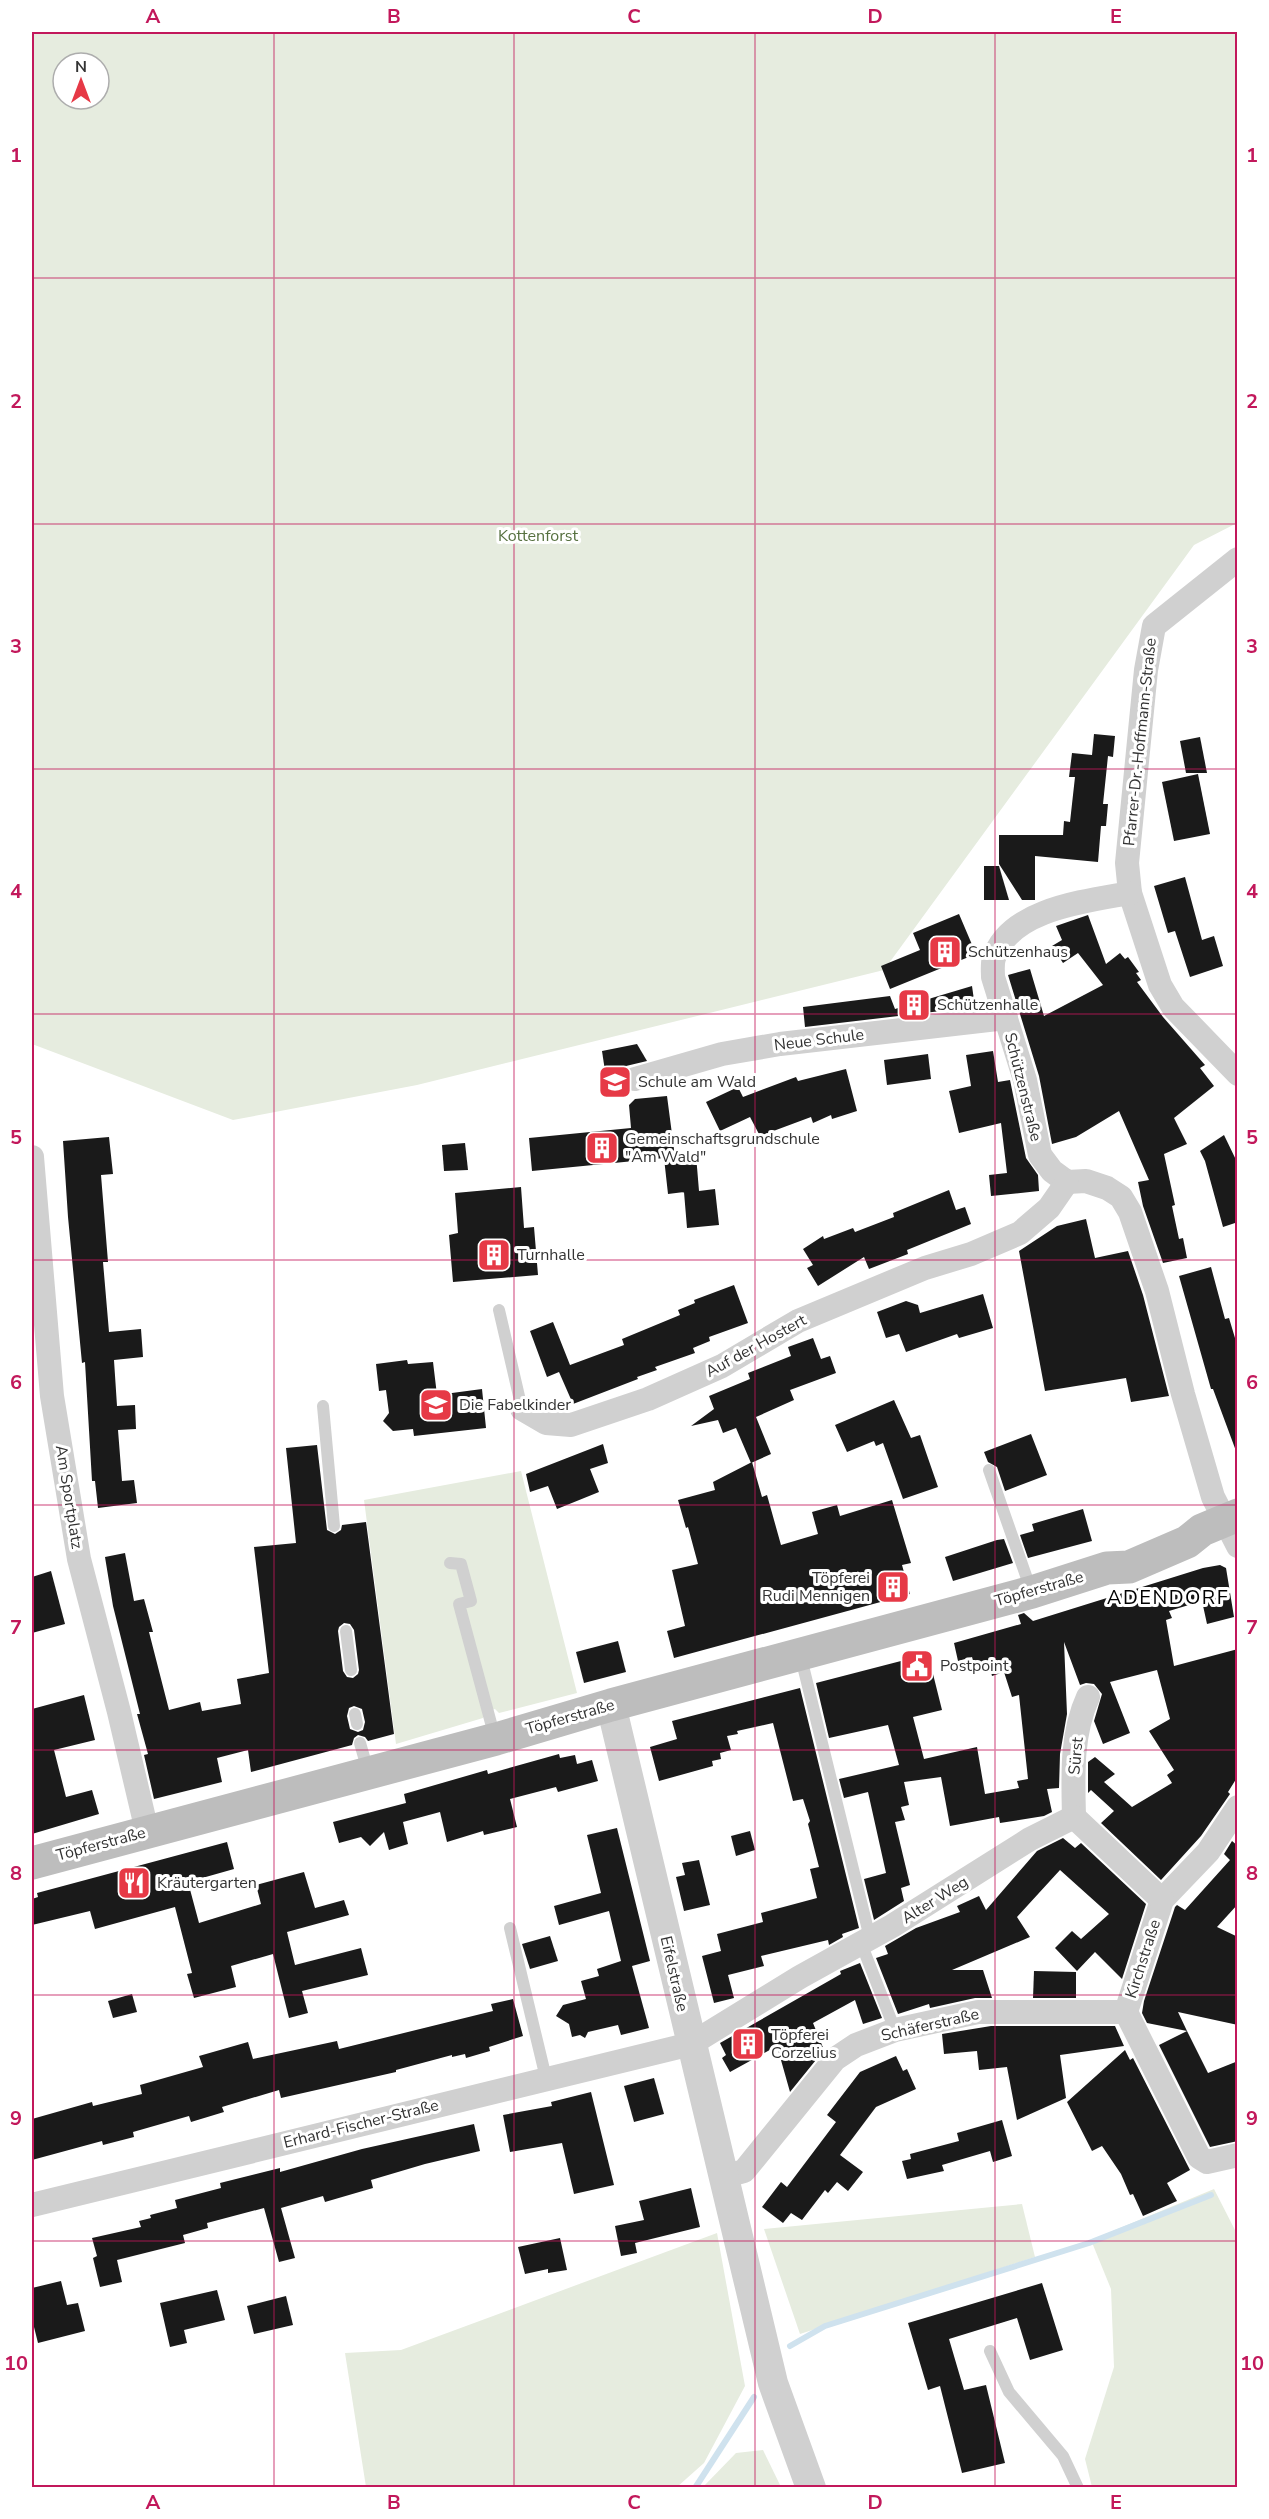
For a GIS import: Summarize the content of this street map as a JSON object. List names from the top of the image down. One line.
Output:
{"streets":{"main road":["Töpferstraße"],"street":["Pfarrer-Dr.-Hoffmann-Straße","Neue Schule","Schützenstraße","Auf der Hostert","Am Sportplatz","Sürst","Alter Weg","Kirchstraße","Eifelstraße","Schäferstraße","Erhard-Fischer-Straße"]},"crossings":[["Pfarrer-Dr.-Hoffmann-Straße","Schützenstraße"],["Neue Schule","Schützenstraße"],["Schützenstraße","Auf der Hostert"],["Am Sportplatz","Töpferstraße"],["Töpferstraße","Eifelstraße"],["Sürst","Alter Weg"],["Alter Weg","Eifelstraße"],["Alter Weg","Erhard-Fischer-Straße"],["Kirchstraße","Schäferstraße"],["Eifelstraße","Schäferstraße"],["Eifelstraße","Erhard-Fischer-Straße"]],"districts":["ADENDORF"],"parks":["Kottenforst"],"places":{"building":["Schützenhaus","Schützenhalle","Gemeinschaftsgrundschule \"Am Wald\"","Turnhalle","Töpferei Rudi Mennigen","Töpferei Corzelius"],"school or university":["Schule am Wald","Die Fabelkinder"],"public building":["Postpoint"],"restaurant":["Kräutergarten"]},"north":"top","grid":{"columns":["A","B","C","D","E"],"rows":["1","2","3","4","5","6","7","8","9","10"]}}
